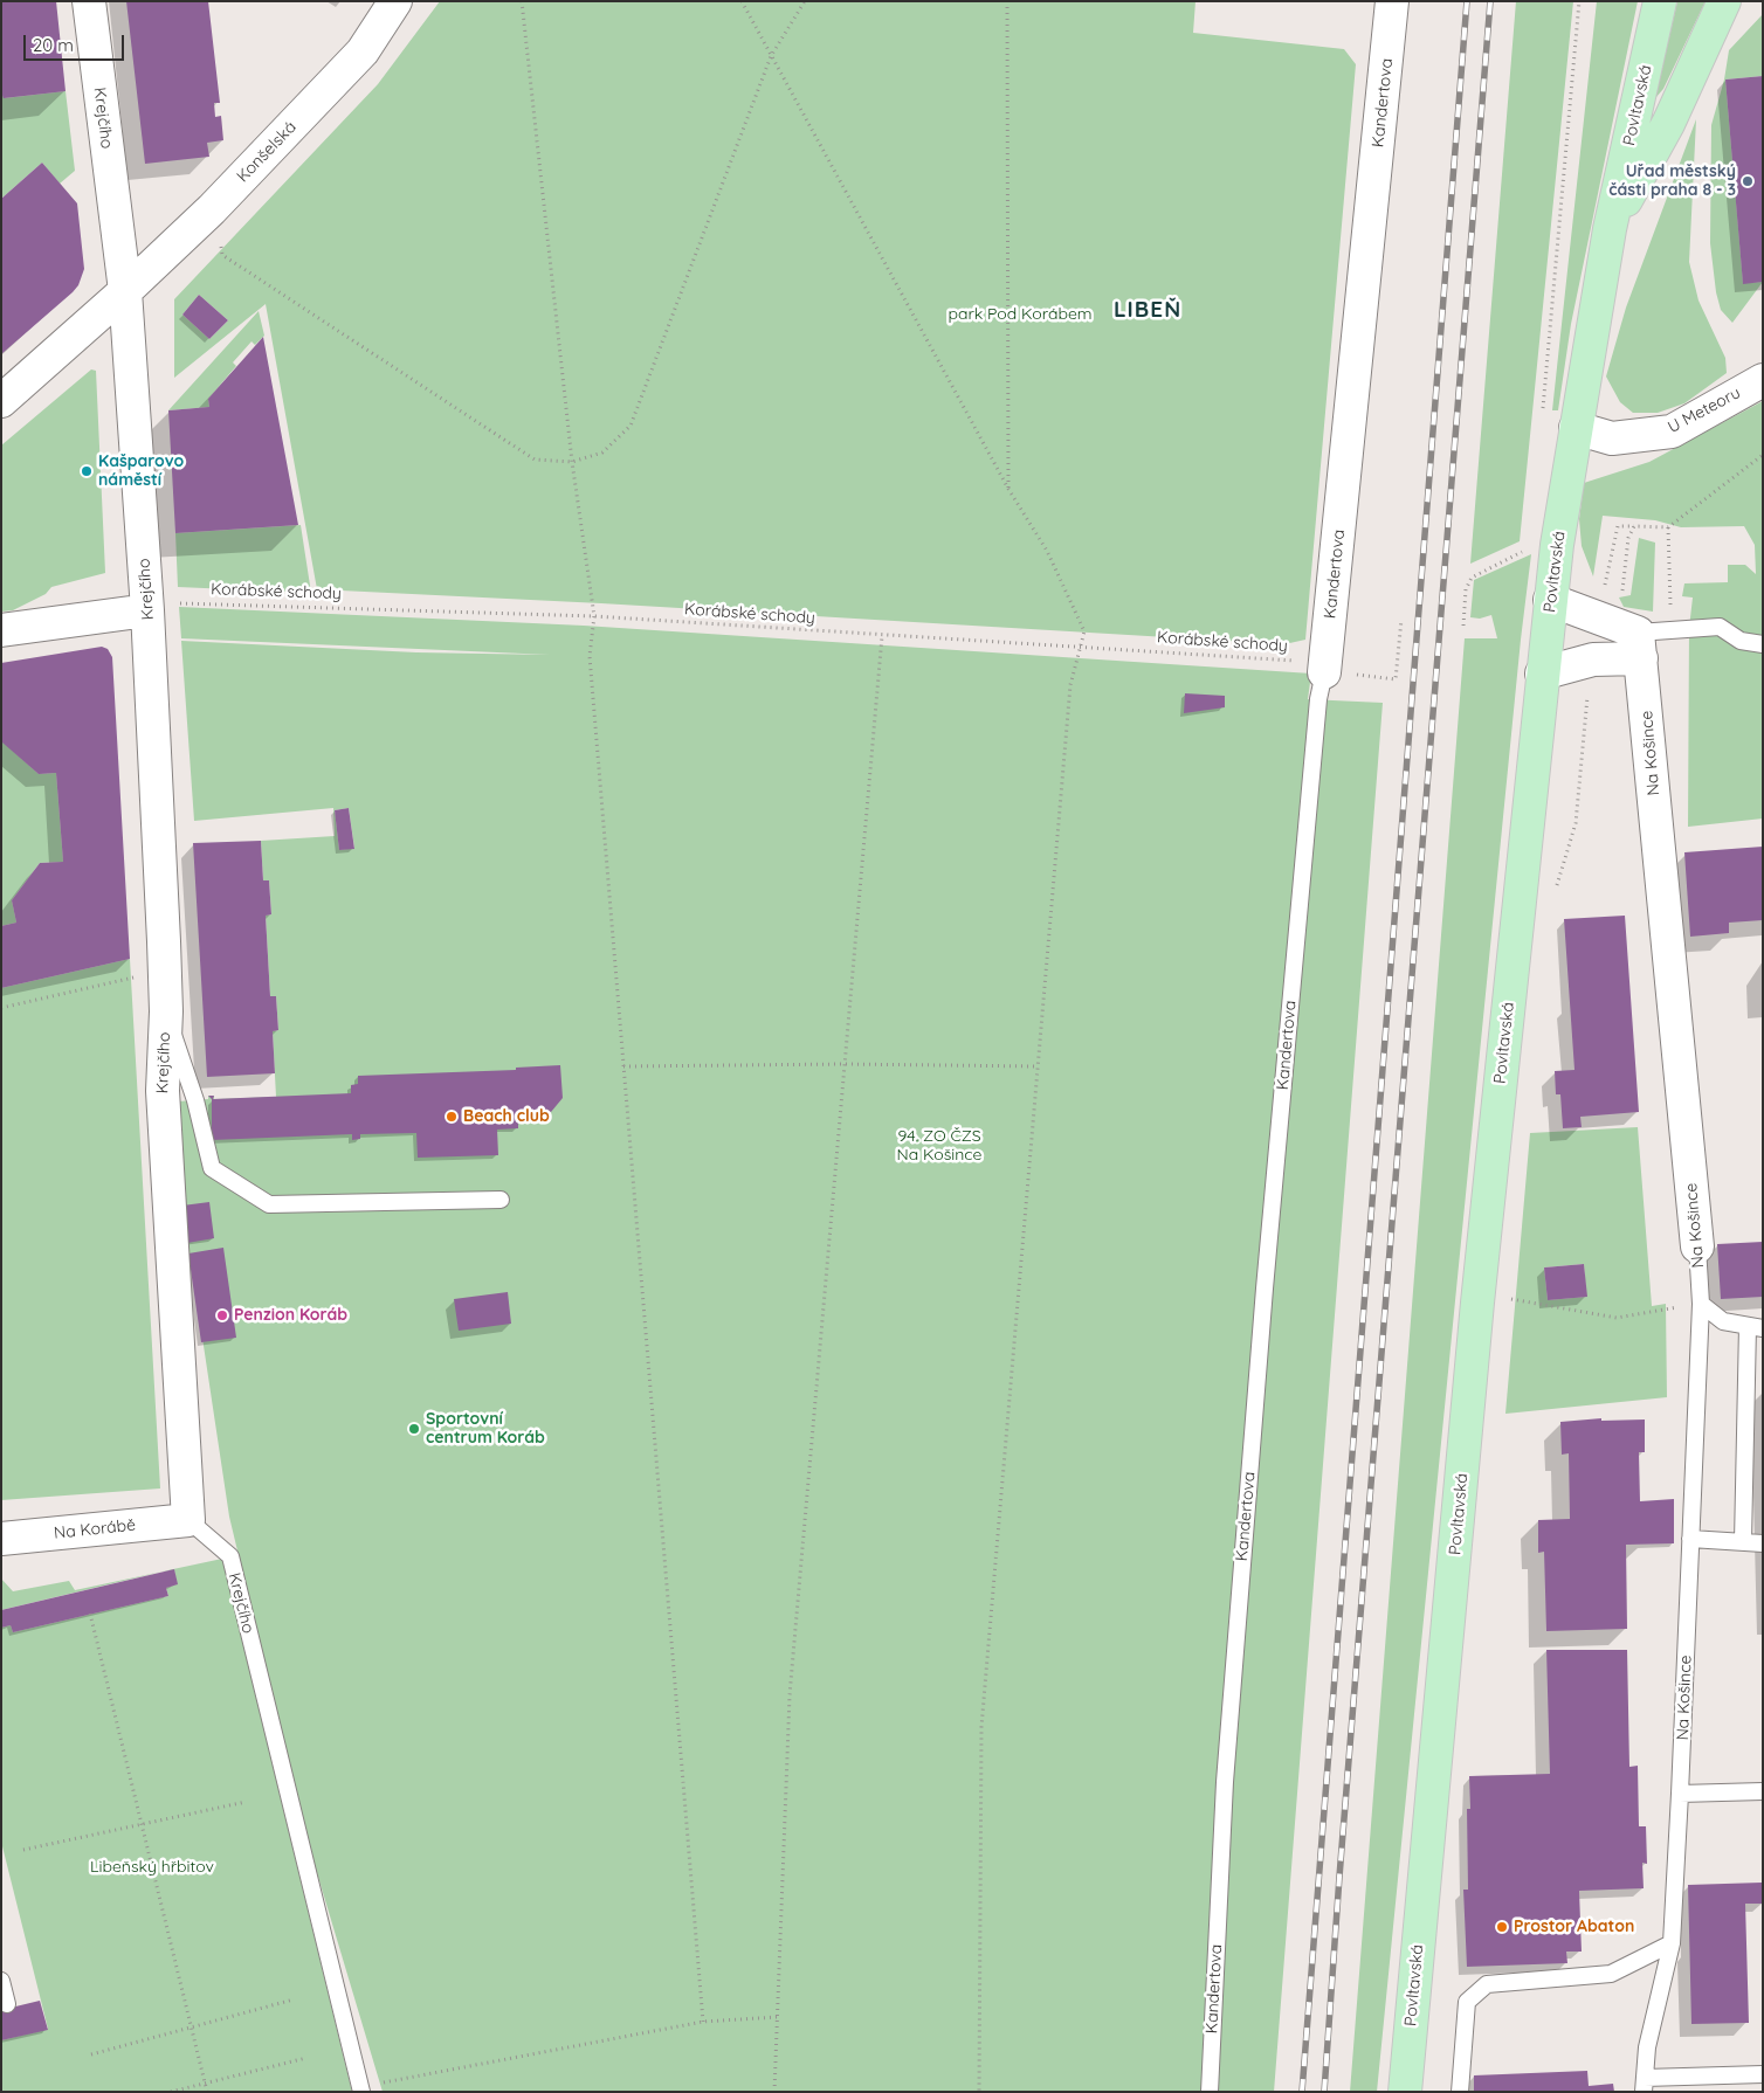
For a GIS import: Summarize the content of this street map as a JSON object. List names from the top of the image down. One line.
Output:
{"streets":{"main road":["Povltavská"],"street":["Kandertova","Krejčího","Konšelská","U Meteoru","Na Košince","Na Korábě"],"path":["Korábské schody"]},"crossings":[["Kandertova","Korábské schody"],["Povltavská","U Meteoru"],["Krejčího","Konšelská"],["Krejčího","Korábské schody"],["Krejčího","Na Korábě"]],"districts":["LIBEŇ"],"parks":["park Pod Korábem","94. ZO ČZS Na Košince","Libeňský hřbitov"],"places":["Uřad městský části praha 8 - 3","Kašparovo náměstí","Beach club","Penzion Koráb","Sportovní centrum Koráb","Prostor Abaton"],"scale_bar":"20 m"}
